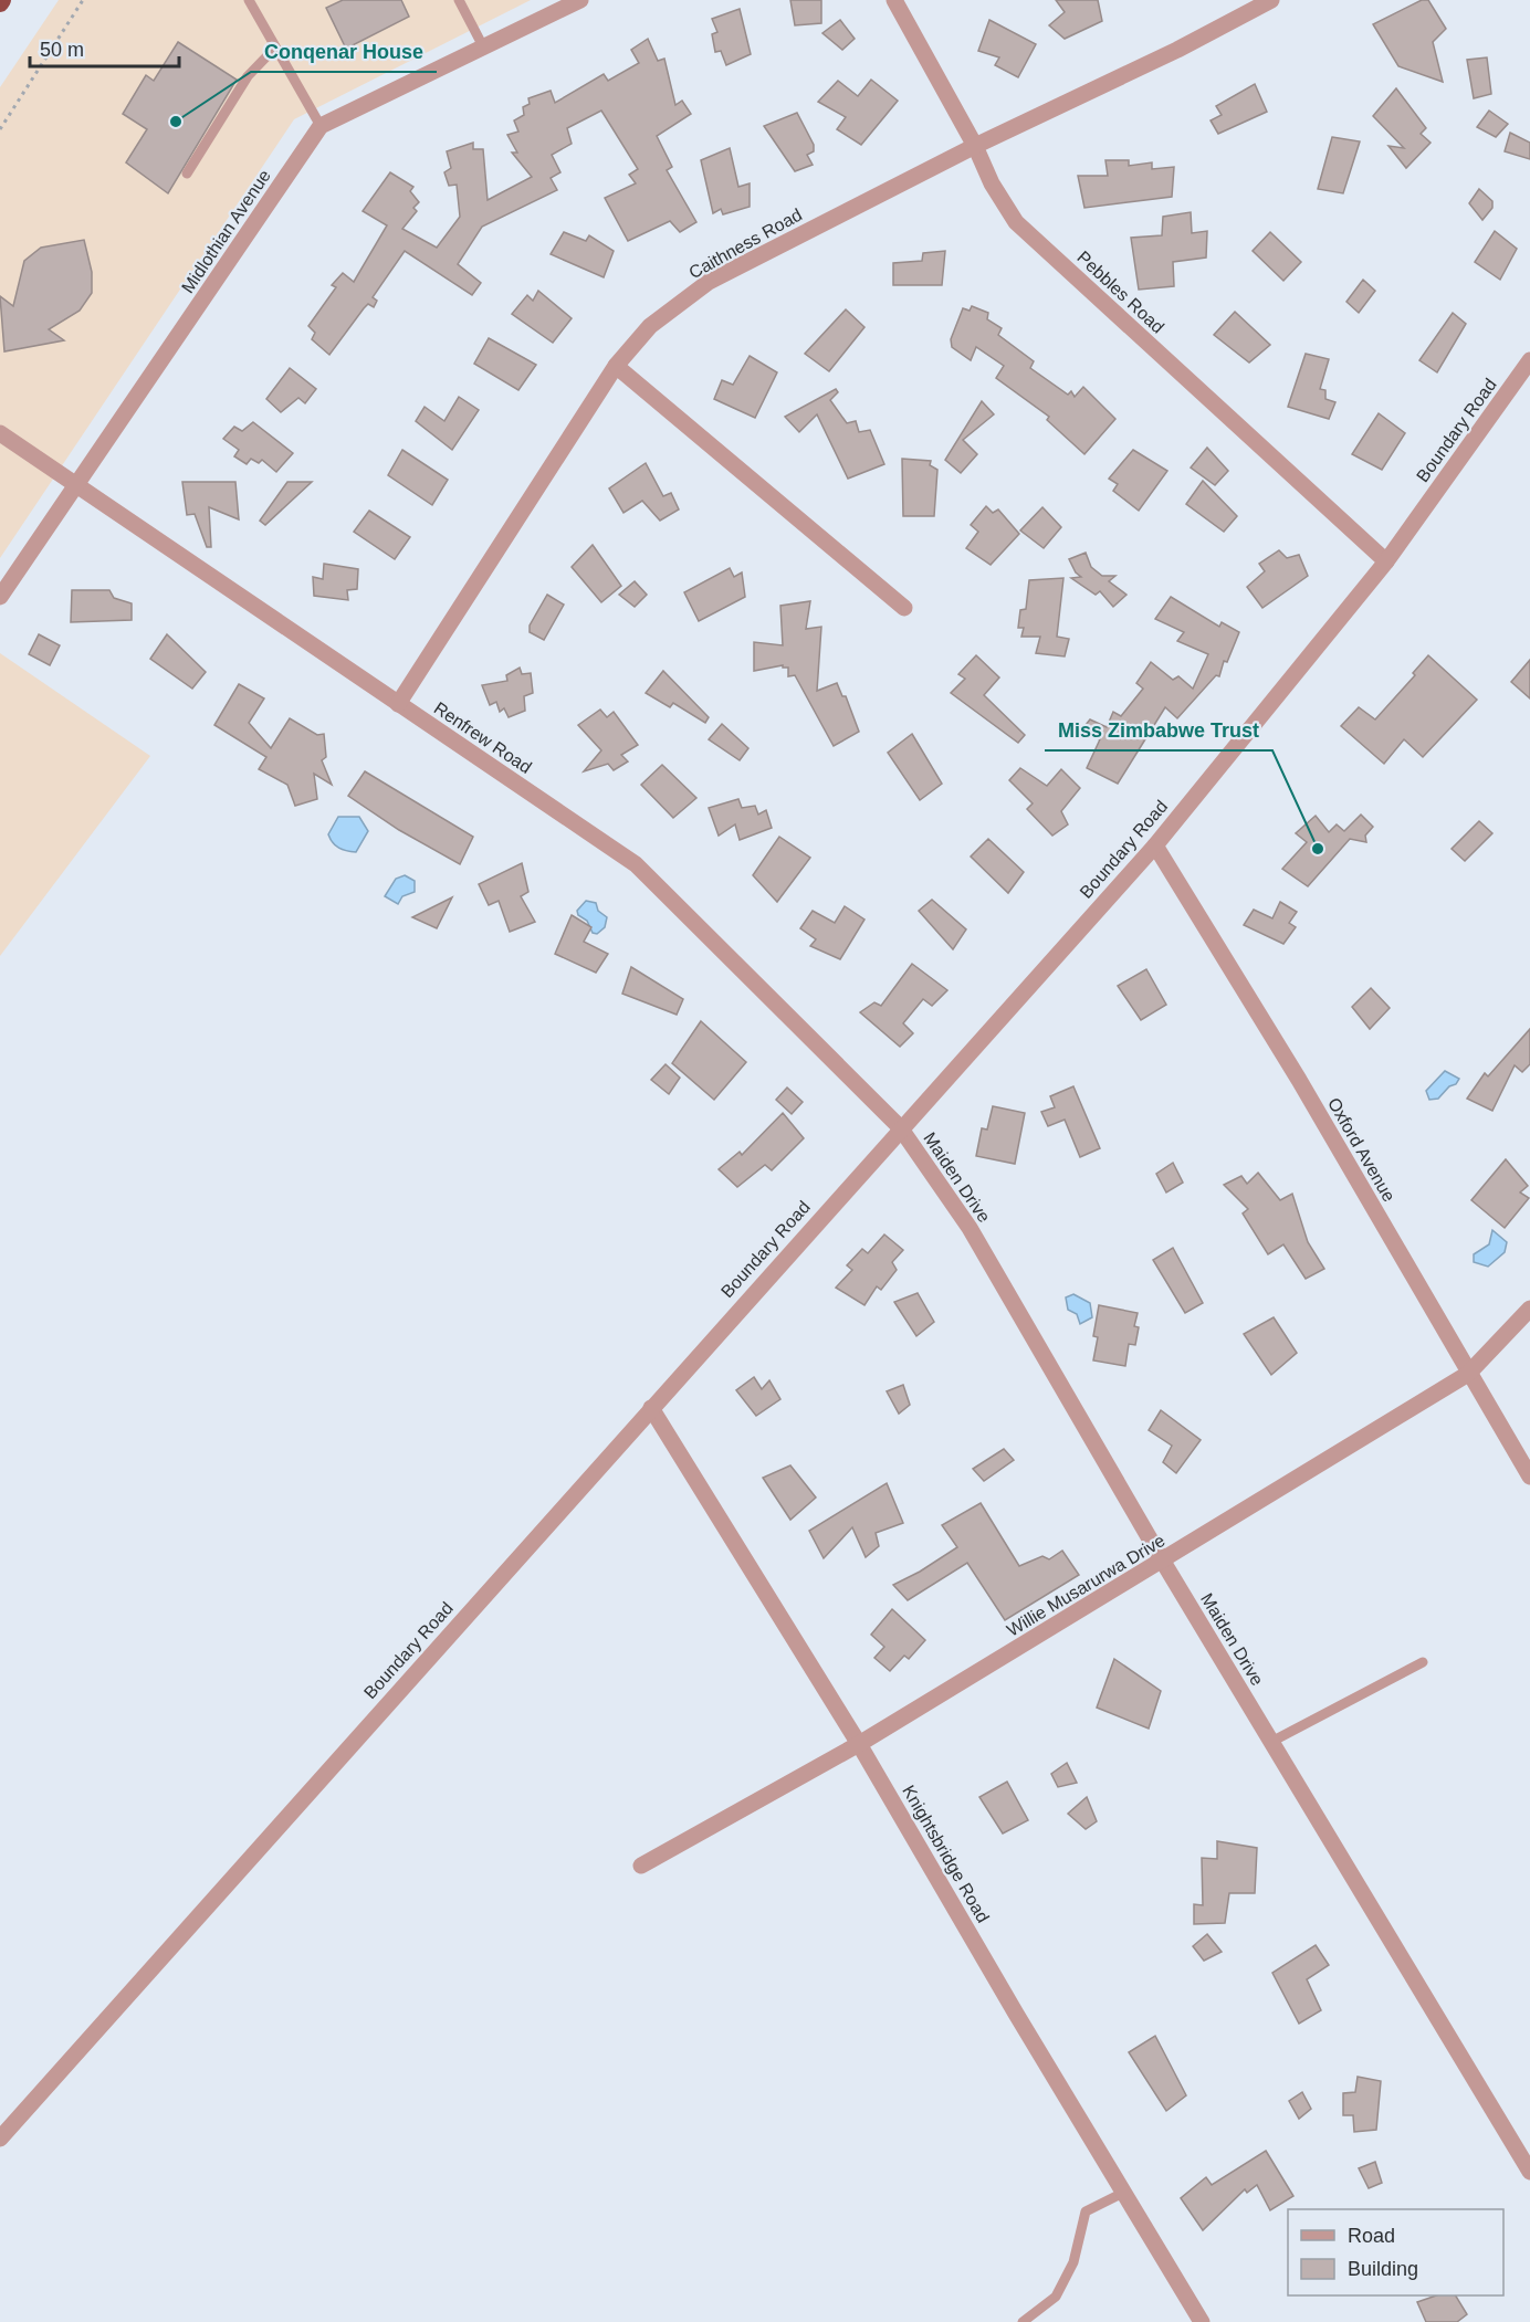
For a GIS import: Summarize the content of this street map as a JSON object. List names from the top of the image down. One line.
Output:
{"streets":{"street":["Midlothian Avenue","Caithness Road","Pebbles Road","Boundary Road","Renfrew Road","Oxford Avenue","Maiden Drive","Willie Musarurwa Drive","Knightsbridge Road"]},"crossings":[["Midlothian Avenue","Renfrew Road"],["Caithness Road","Pebbles Road"],["Caithness Road","Renfrew Road"],["Pebbles Road","Boundary Road"],["Boundary Road","Renfrew Road"],["Boundary Road","Oxford Avenue"],["Boundary Road","Maiden Drive"],["Boundary Road","Knightsbridge Road"],["Renfrew Road","Maiden Drive"],["Oxford Avenue","Willie Musarurwa Drive"],["Maiden Drive","Willie Musarurwa Drive"],["Willie Musarurwa Drive","Knightsbridge Road"]],"places":["Conqenar House","Miss Zimbabwe Trust"],"legend":["Road","Building"],"scale_bar":"50 m"}
